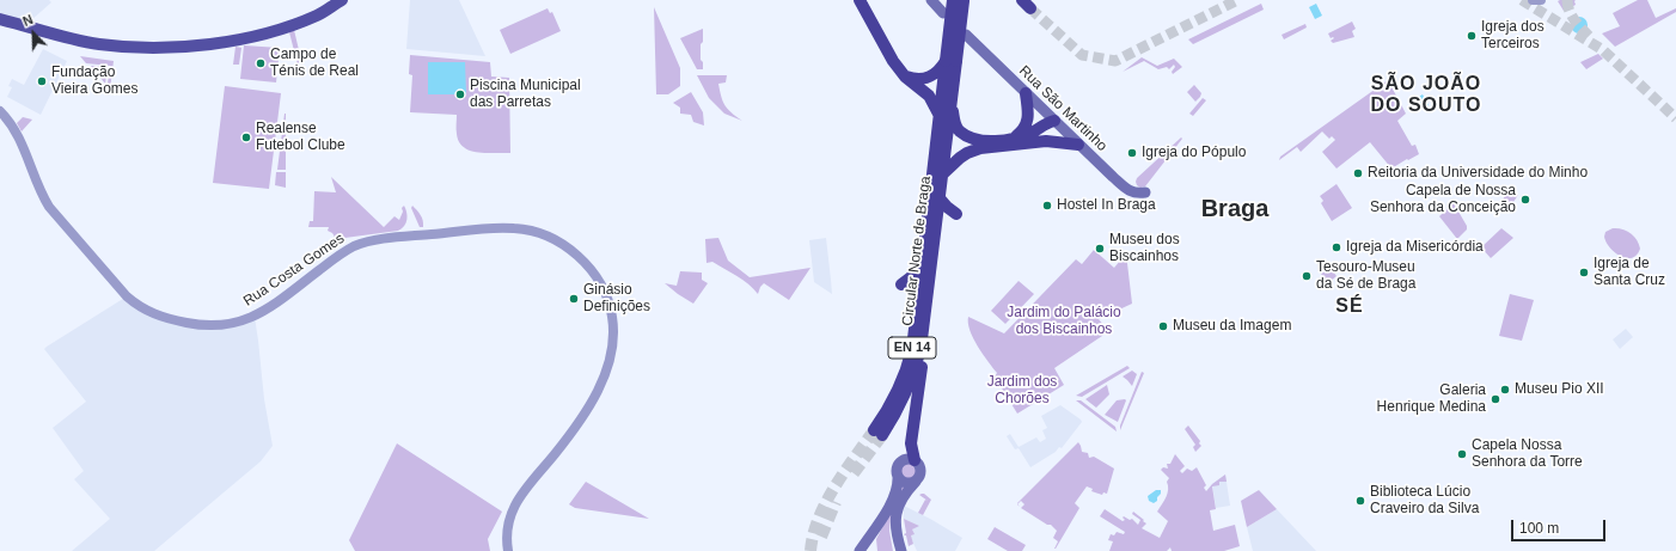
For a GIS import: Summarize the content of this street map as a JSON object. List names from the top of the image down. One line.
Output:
{"streets":{"highway":["Circular Norte de Braga","EN 14"],"main road":["Rua São Martinho"],"street":["Rua Costa Gomes"]},"crossings":[["Circular Norte de Braga","EN 14"]],"districts":["SÃO JOÃO DO SOUTO","Braga","SÉ"],"parks":["Jardim do Palácio dos Biscainhos","Jardim dos Chorões"],"places":["Igreja dos Terceiros","Campo de Ténis de Real","Fundação Vieira Gomes","Piscina Municipal das Parretas","Realense Futebol Clube","Igreja do Pópulo","Reitoria da Universidade do Minho","Capela de Nossa Senhora da Conceição","Hostel In Braga","Igreja da Misericórdia","Museu dos Biscainhos","Igreja de Santa Cruz","Tesouro-Museu da Sé de Braga","Ginásio Definições","Museu da Imagem","Museu Pio XII","Galeria Henrique Medina","Capela Nossa Senhora da Torre","Biblioteca Lúcio Craveiro da Silva"],"scale_bar":"100 m","north":"top left"}
